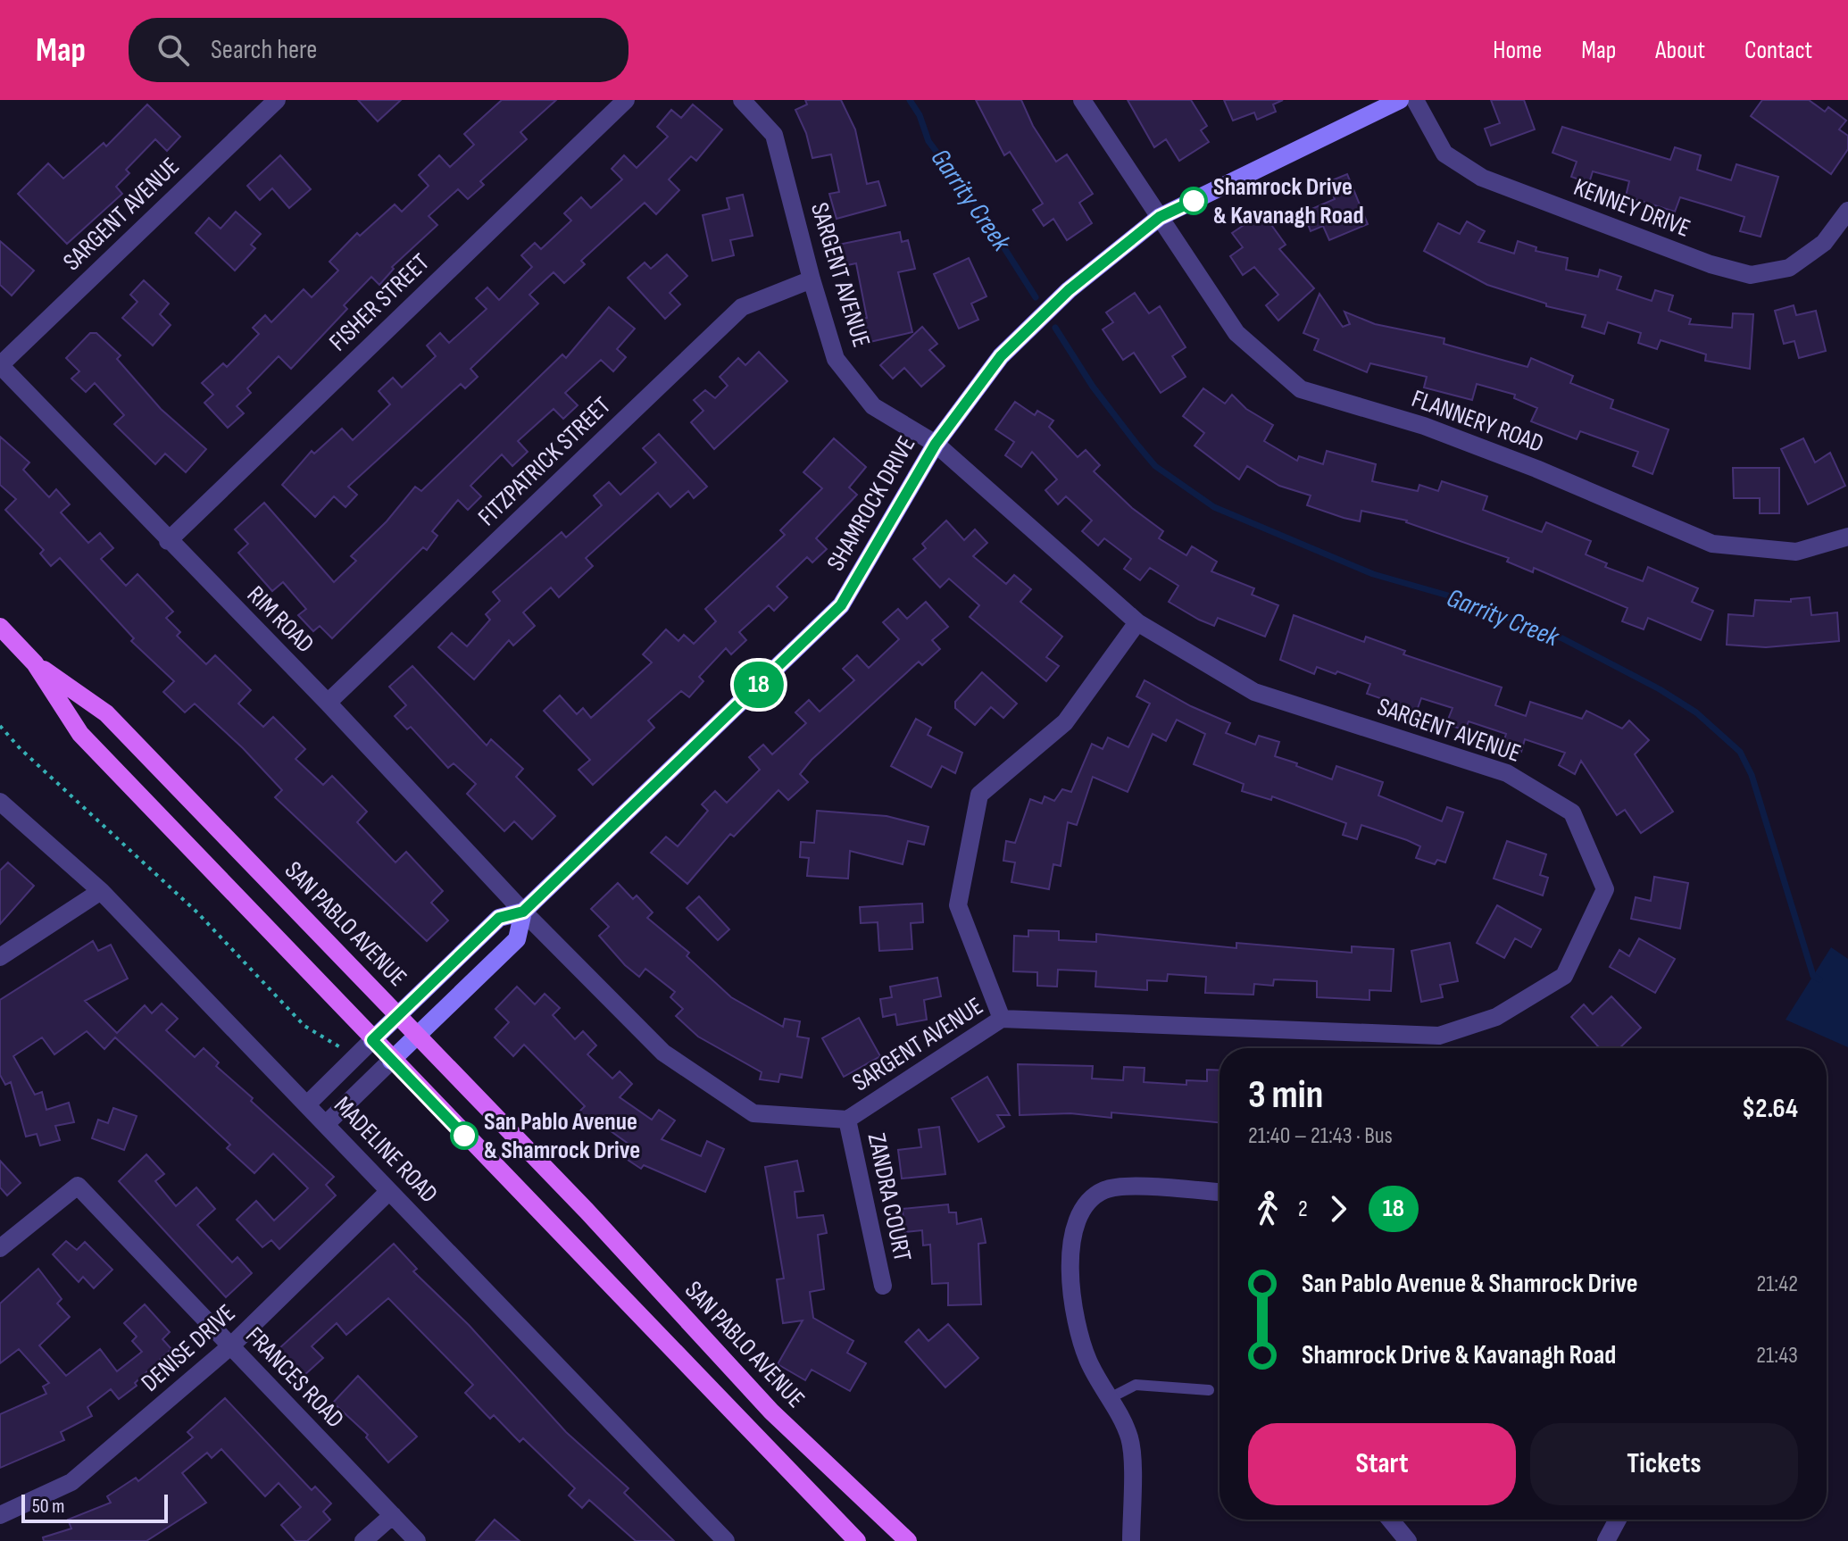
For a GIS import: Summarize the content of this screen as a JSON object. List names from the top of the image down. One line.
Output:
{"streets":{"main road":["SAN PABLO AVENUE"],"street":["KENNEY DRIVE","SARGENT AVENUE","FISHER STREET","FLANNERY ROAD","FITZPATRICK STREET","SHAMROCK DRIVE","RIM ROAD","MADELINE ROAD","ZANDRA COURT","DENISE DRIVE","FRANCES ROAD"]},"crossings":[["SARGENT AVENUE","FITZPATRICK STREET"],["SARGENT AVENUE","SHAMROCK DRIVE"],["SARGENT AVENUE","RIM ROAD"],["SARGENT AVENUE","ZANDRA COURT"],["FISHER STREET","RIM ROAD"],["FLANNERY ROAD","SHAMROCK DRIVE"],["FITZPATRICK STREET","RIM ROAD"],["SHAMROCK DRIVE","RIM ROAD"],["SHAMROCK DRIVE","SAN PABLO AVENUE"],["SHAMROCK DRIVE","MADELINE ROAD"],["MADELINE ROAD","DENISE DRIVE"],["DENISE DRIVE","FRANCES ROAD"]],"water":["Garrity Creek"],"places":["Shamrock Drive & Kavanagh Road","San Pablo Avenue & Shamrock Drive"],"lines":["bus line 18"],"scale_bar":"50 m","page":{"header":"Map","search":"Search here","nav":["Home","Map","About","Contact"],"on_map":"18","heading":["3 min","21:40 – 21:43 · Bus","$2.64"],"legs":["2","18"],"list":[{"name":"San Pablo Avenue & Shamrock Drive","value":"21:42"},{"name":"Shamrock Drive & Kavanagh Road","value":"21:43"}],"buttons":["Start","Tickets"],"scale":"50 m"}}
